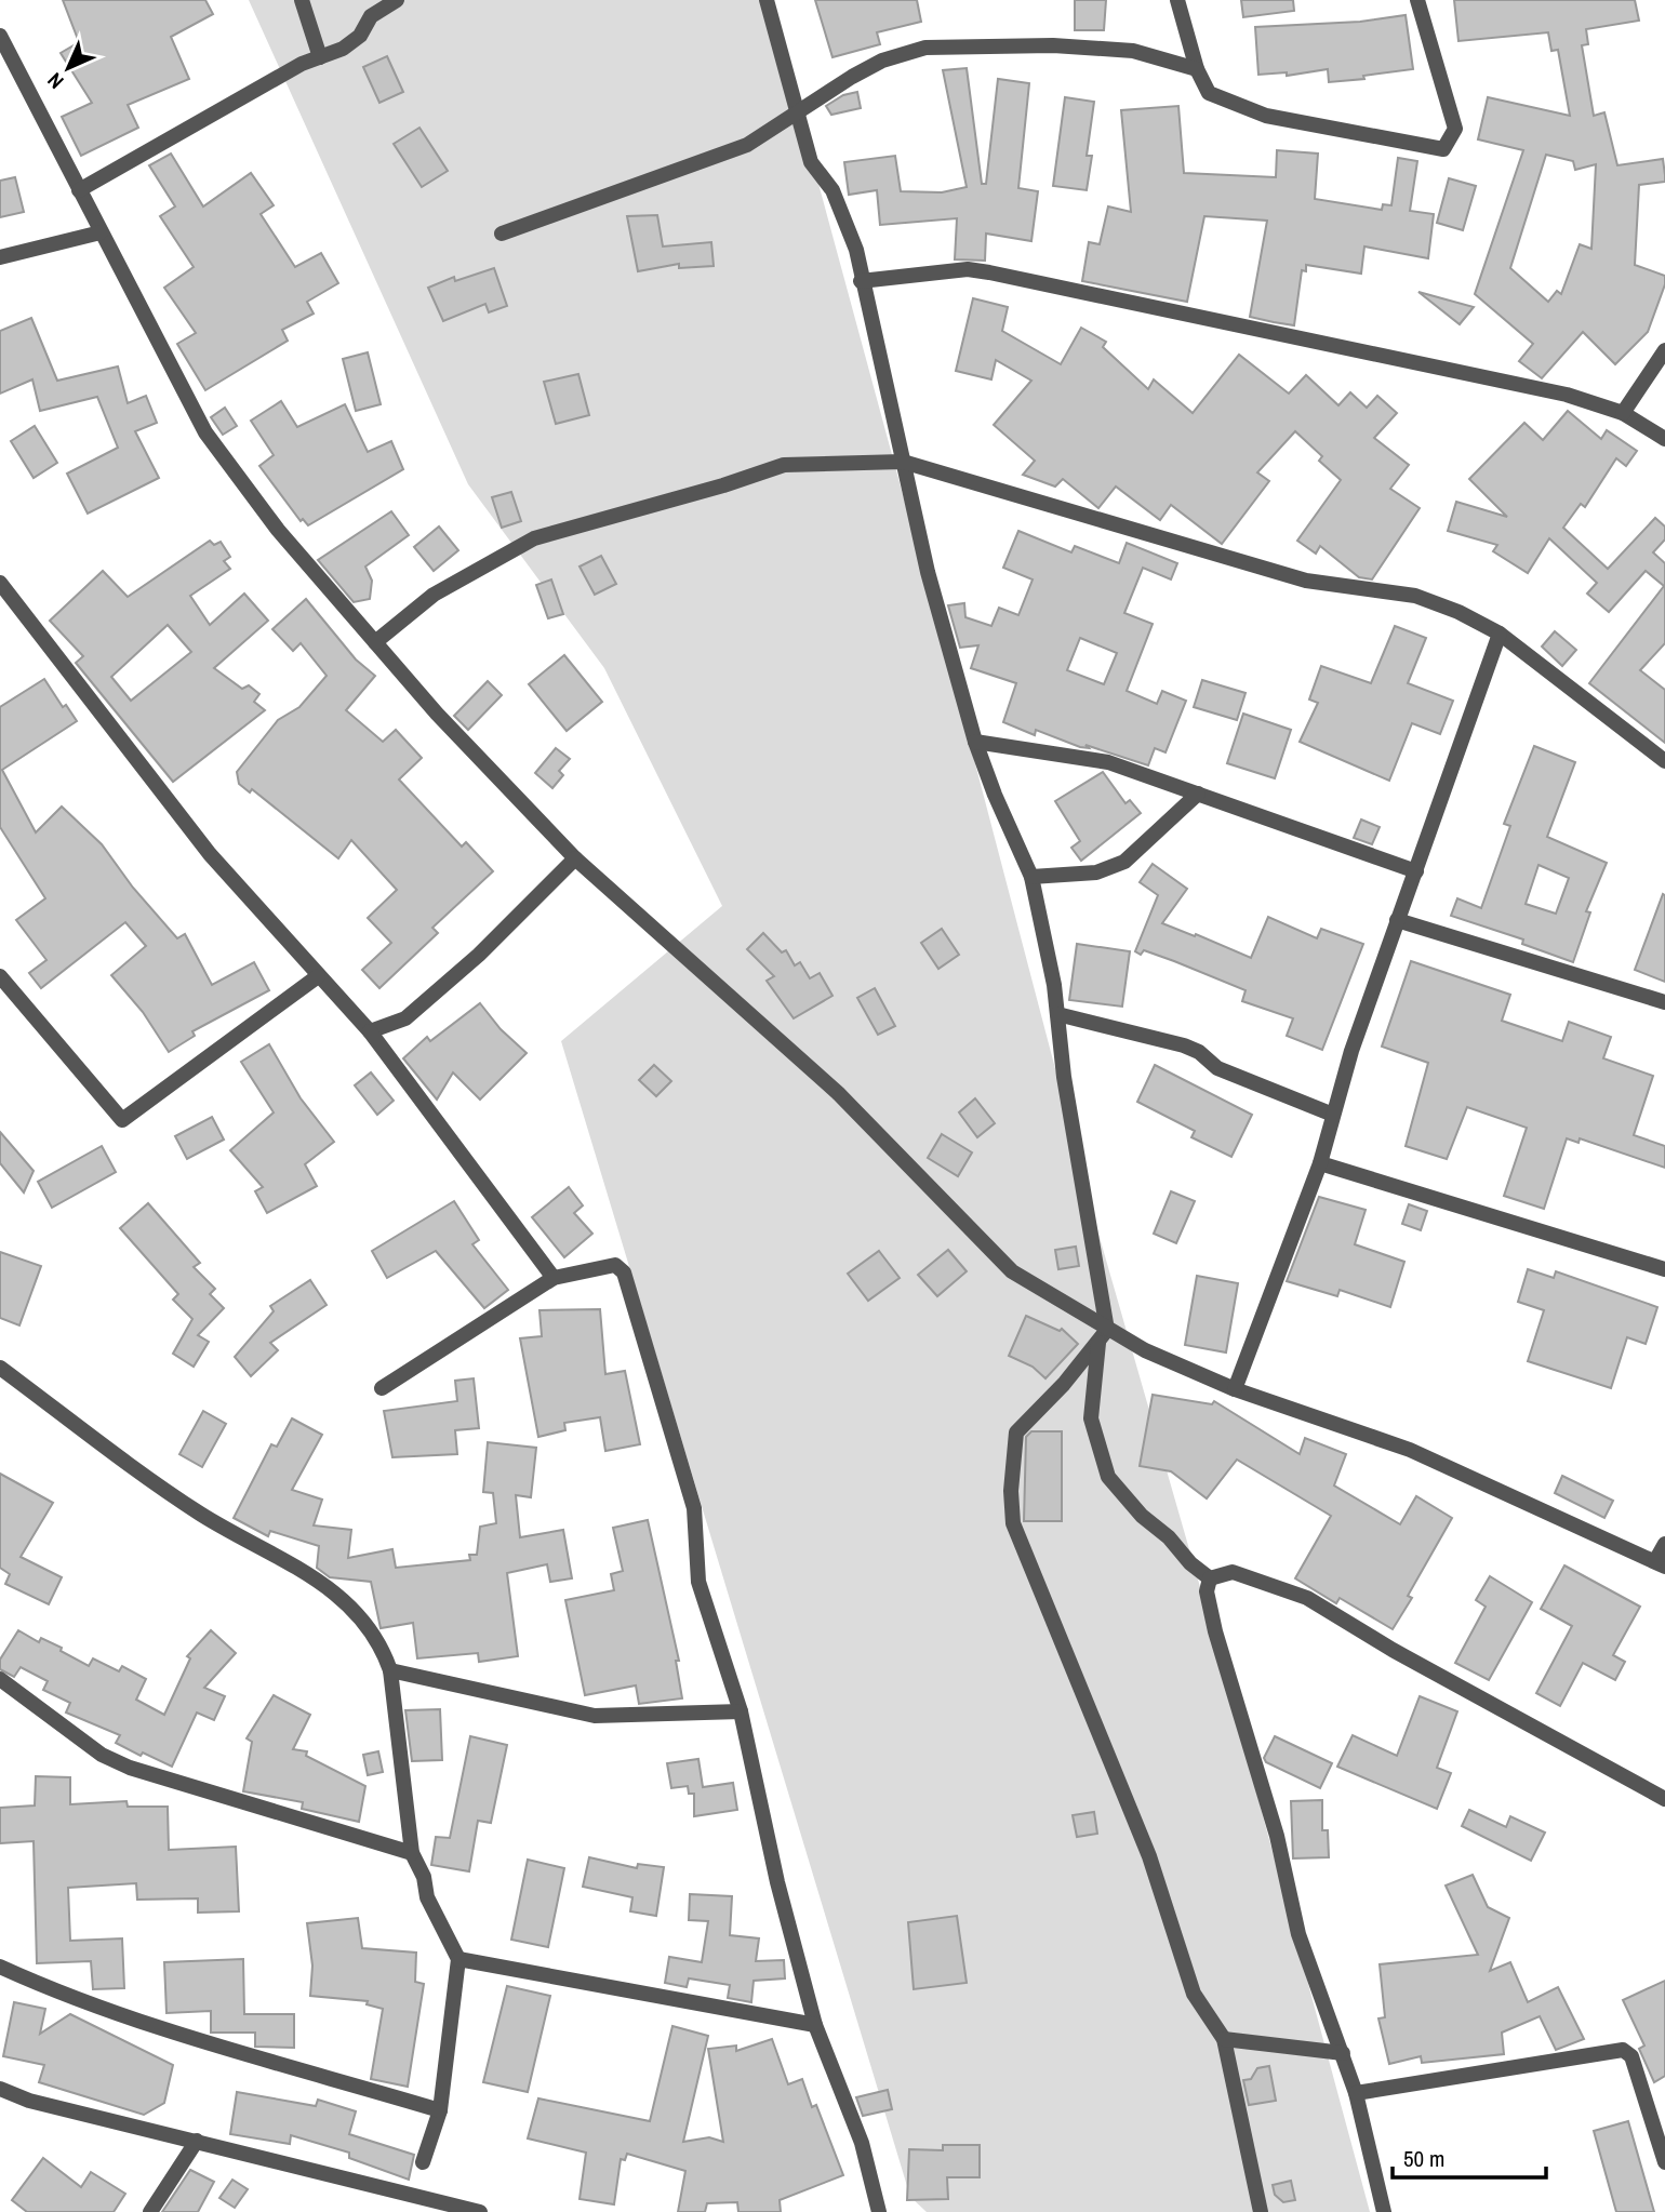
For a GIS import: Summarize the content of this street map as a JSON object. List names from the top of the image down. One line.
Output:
{"scale_bar":"50 m","north":"bottom left"}
